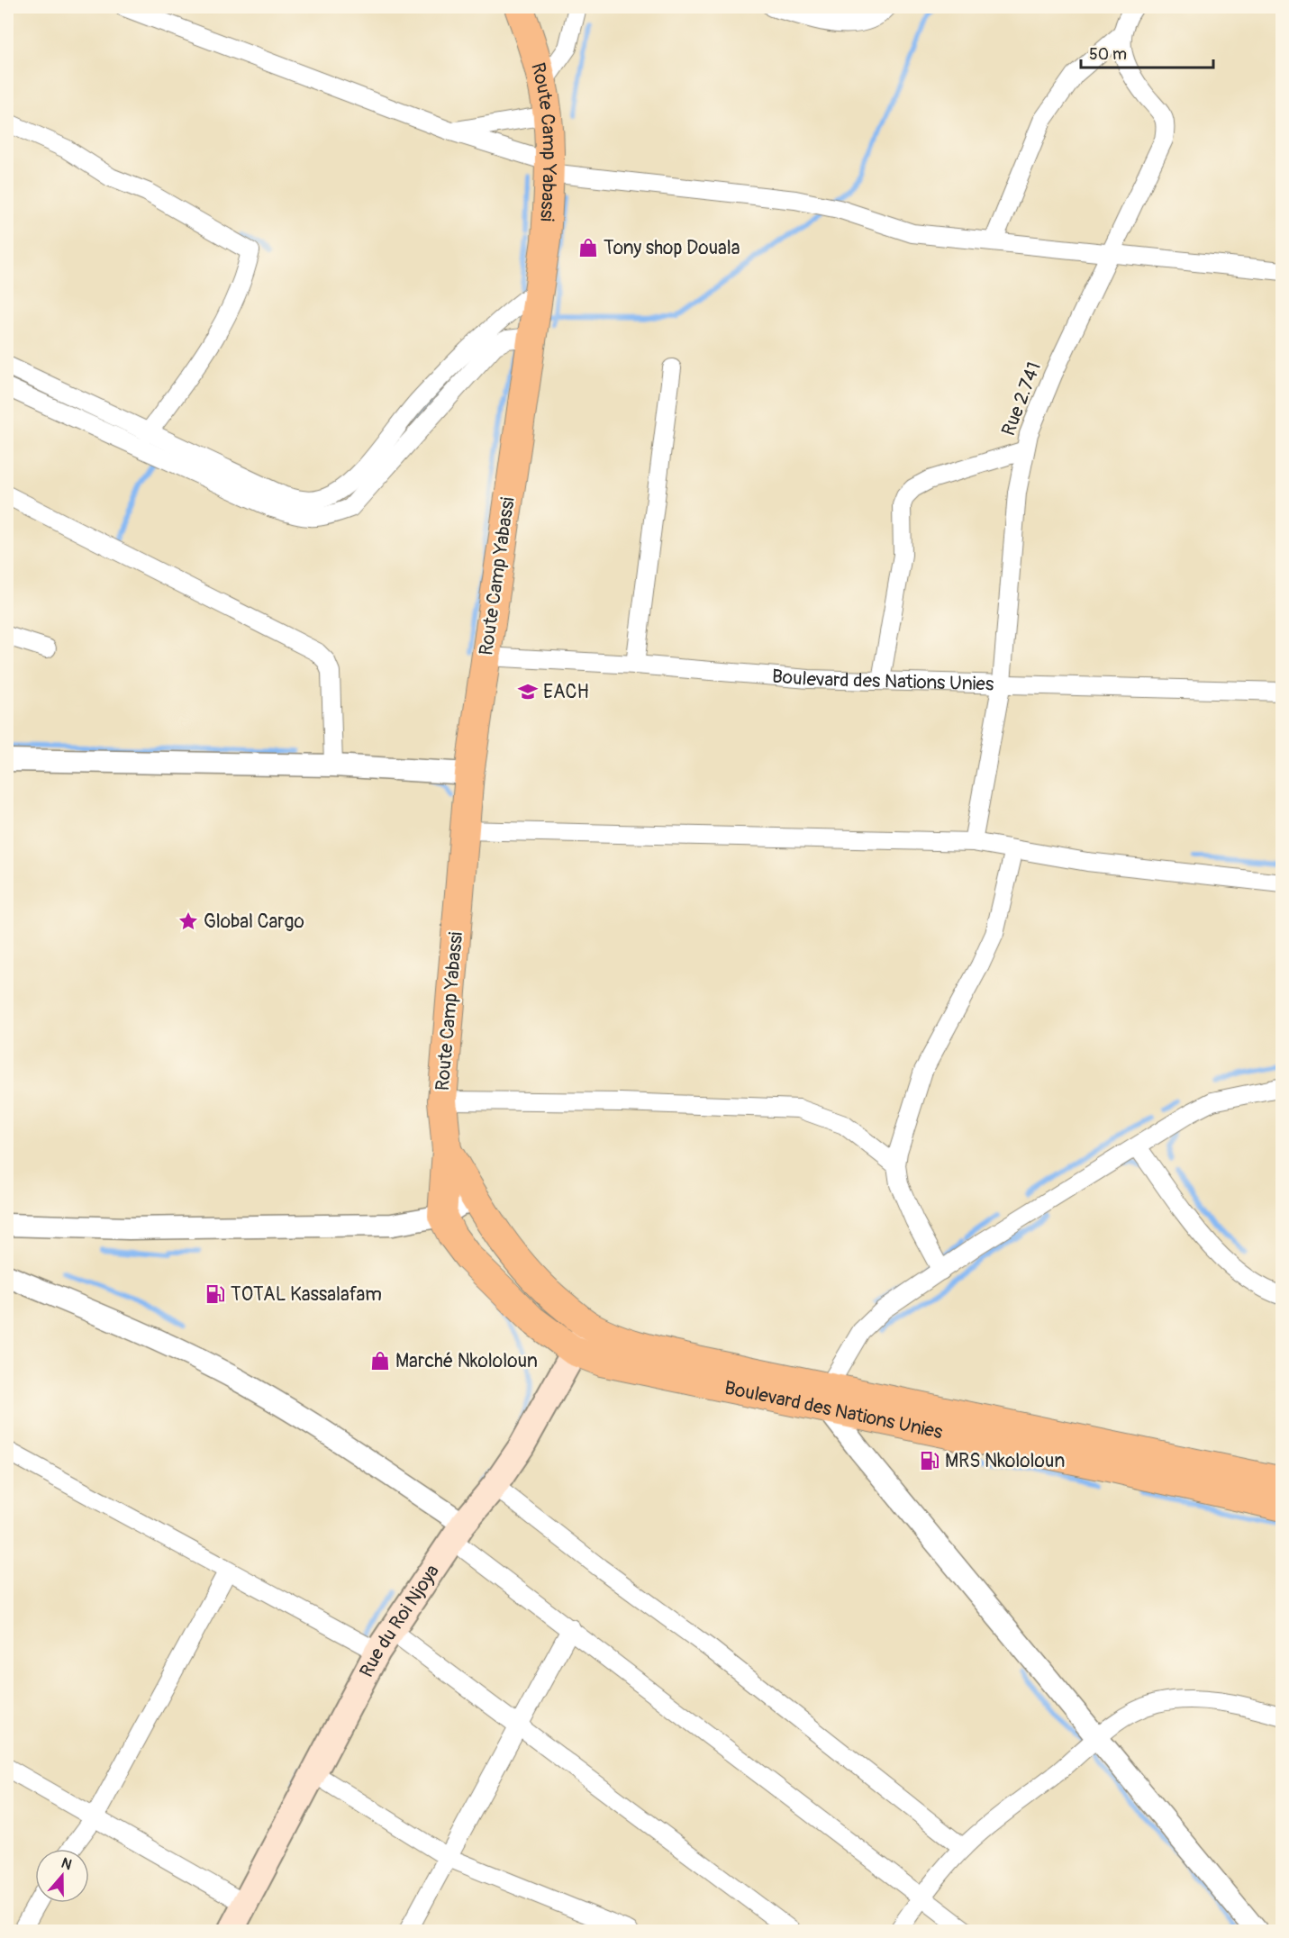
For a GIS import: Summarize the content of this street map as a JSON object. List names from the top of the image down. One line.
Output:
{"streets":{"main road":["Route Camp Yabassi","Boulevard des Nations Unies","Rue du Roi Njoya"],"street":["Rue 2.741"]},"crossings":[["Route Camp Yabassi","Boulevard des Nations Unies"],["Rue 2.741","Boulevard des Nations Unies"],["Boulevard des Nations Unies","Rue du Roi Njoya"]],"places":{"shop":["Tony shop Douala","Marché Nkololoun"],"school or university":["EACH"],"place":["Global Cargo"],"fuel station":["TOTAL Kassalafam","MRS Nkololoun"]},"scale_bar":"50 m","north":"top"}
